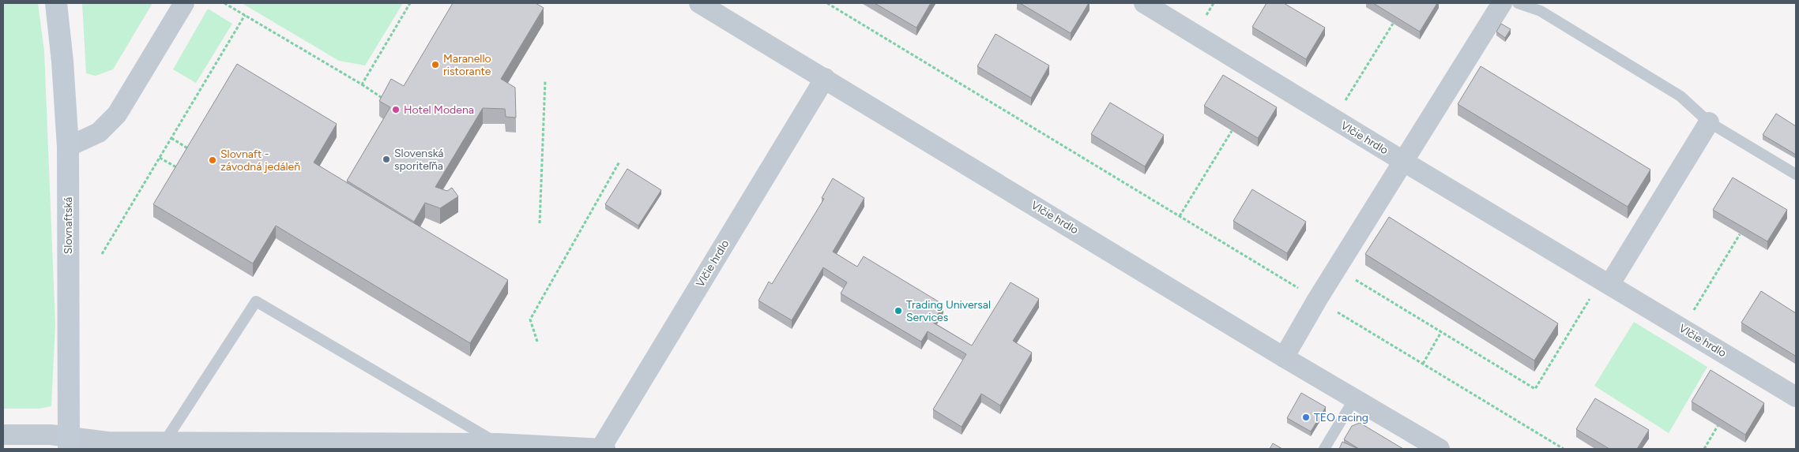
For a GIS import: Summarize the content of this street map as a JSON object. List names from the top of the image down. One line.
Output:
{"streets":{"main road":["Slovnaftská"],"street":["Vlčie hrdlo"]},"places":["Maranello ristorante","Hotel Modena","Slovenská sporiteľňa","Slovnaft - závodná jedáleň","Trading Universal Services","TEO racing"]}
